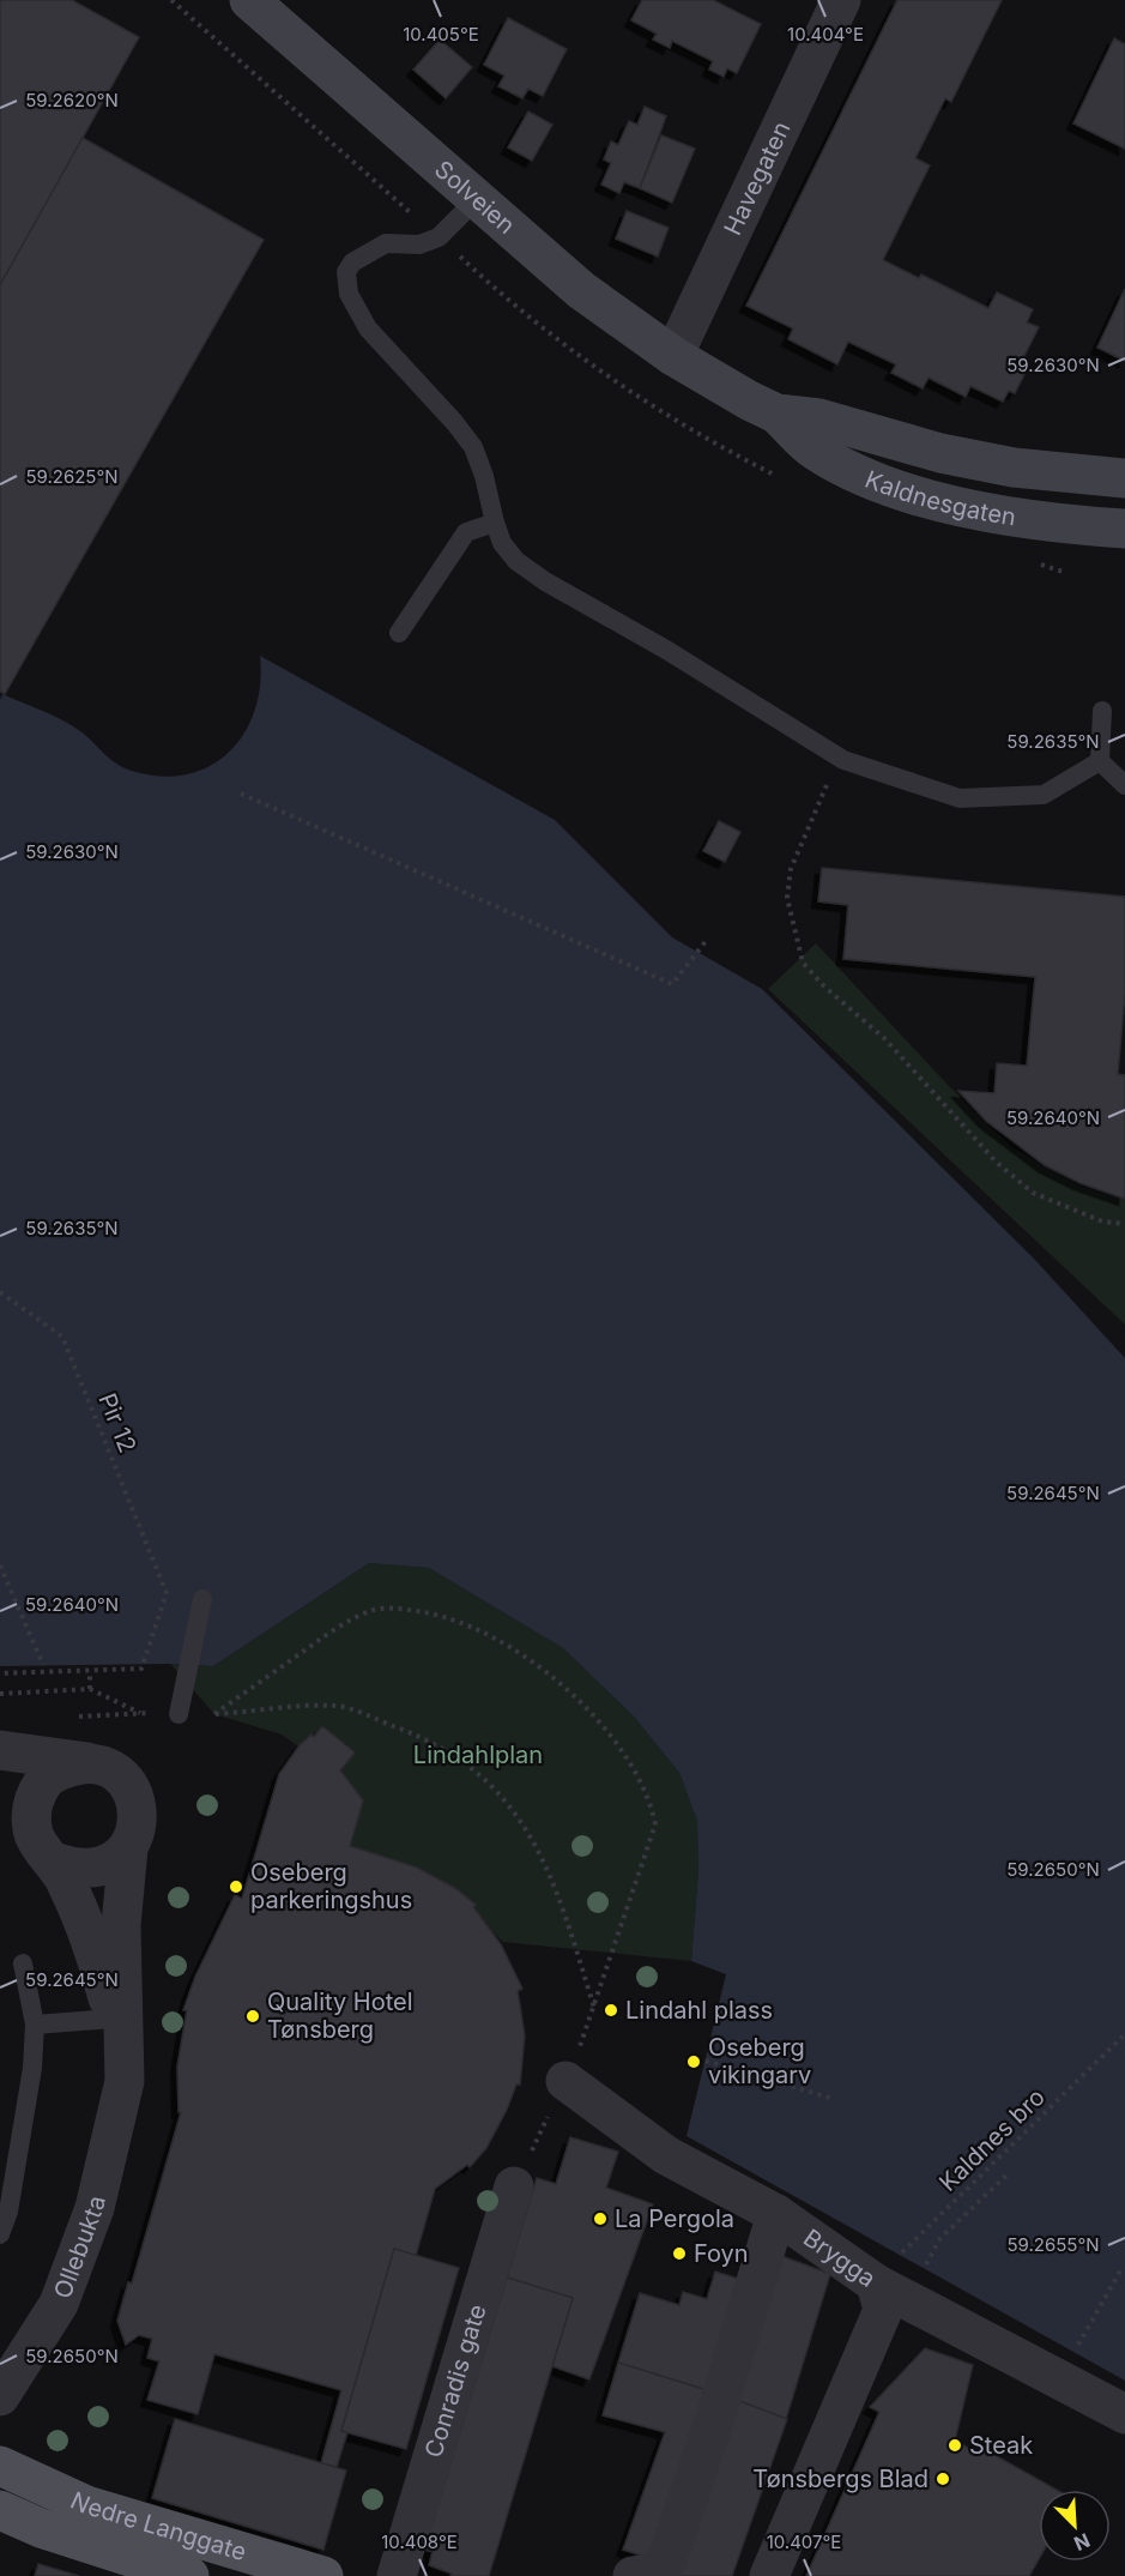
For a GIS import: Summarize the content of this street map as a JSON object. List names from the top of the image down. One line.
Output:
{"streets":{"main road":["Solveien","Kaldnesgaten","Nedre Langgate"],"street":["Havegaten","Ollebukta","Brygga","Conradis gate"],"path":["Pir 12","Kaldnes bro"]},"crossings":[["Havegaten","Solveien"],["Solveien","Kaldnesgaten"],["Kaldnes bro","Brygga"]],"parks":["Lindahlplan"],"places":["Oseberg parkeringshus","Lindahl plass","Quality Hotel Tønsberg","Oseberg vikingarv","La Pergola","Foyn","Steak","Tønsbergs Blad"],"north":"bottom right","coordinates":["10.405°E","10.404°E","59.2620°N","59.2630°N","59.2625°N","59.2635°N","59.2640°N","59.2645°N","59.2650°N","59.2655°N","10.408°E","10.407°E"]}
